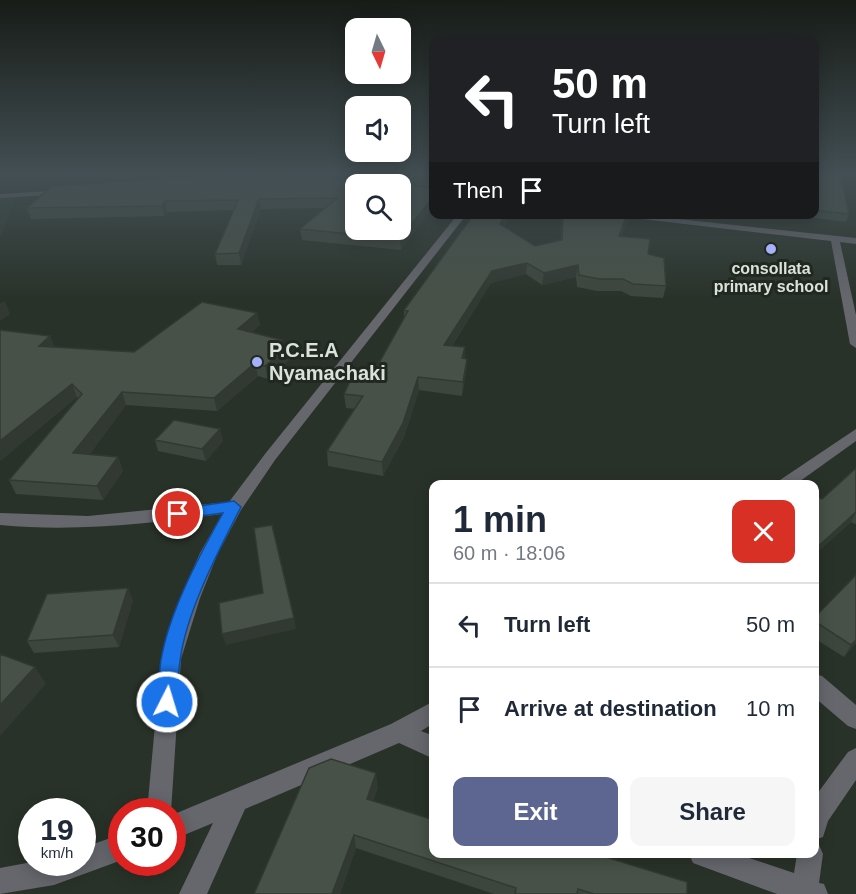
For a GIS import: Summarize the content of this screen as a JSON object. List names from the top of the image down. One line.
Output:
{"places":["consollata primary school","P.C.E.A Nyamachaki"],"north":"bottom","page":{"turn":["50 m","Turn left"],"then":"Then","heading":["1 min","60 m · 18:06"],"list":[{"name":"Turn left","value":"50 m"},{"name":"Arrive at destination","value":"10 m"}],"buttons":["Exit","Share"],"speed":"19 km/h","limit":"30"}}
